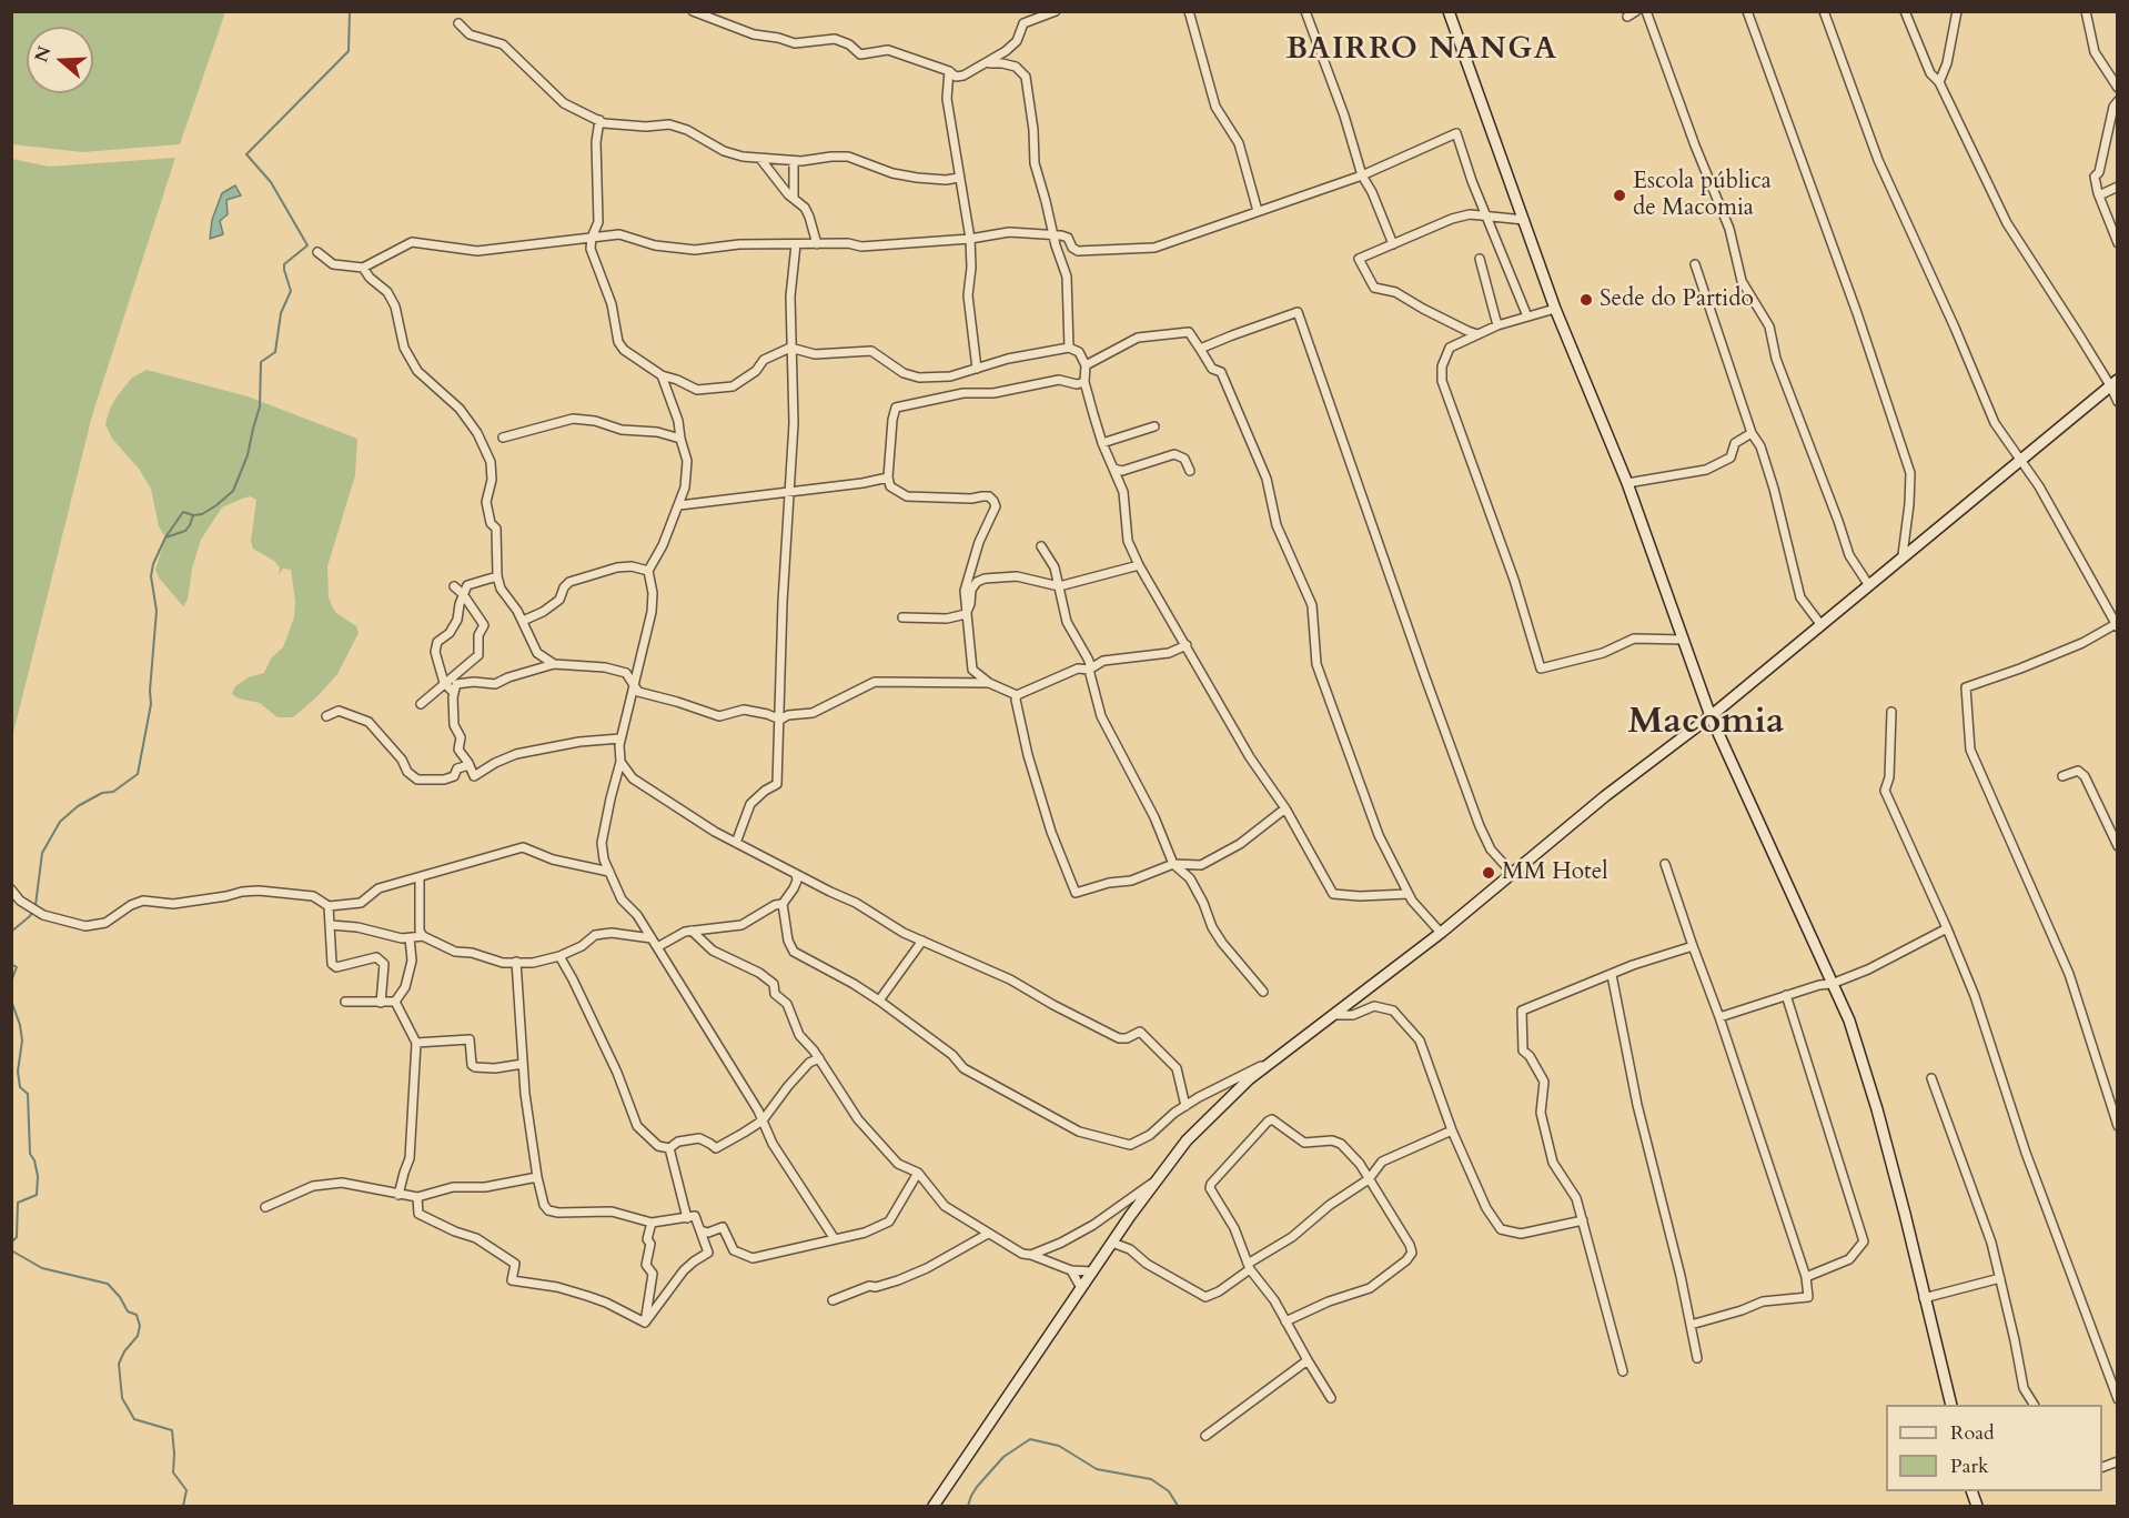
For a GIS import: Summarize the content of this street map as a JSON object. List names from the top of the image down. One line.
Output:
{"districts":["BAIRRO NANGA","Macomia"],"places":["Escola pública de Macomia","Sede do Partido","MM Hotel"],"legend":["Road","Park"],"north":"left"}
